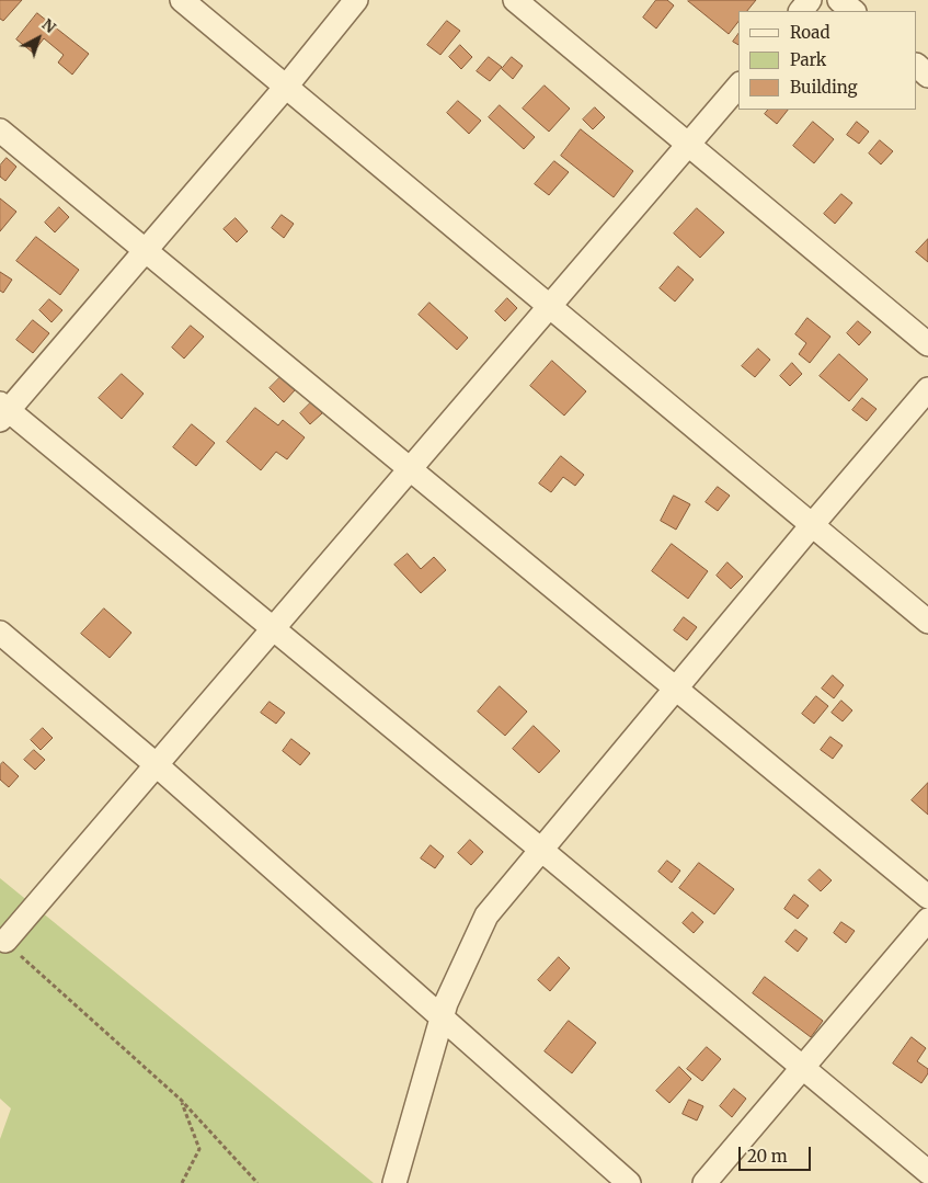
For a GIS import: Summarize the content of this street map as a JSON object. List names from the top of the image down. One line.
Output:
{"legend":["Road","Park","Building"],"scale_bar":"20 m","north":"top right"}
